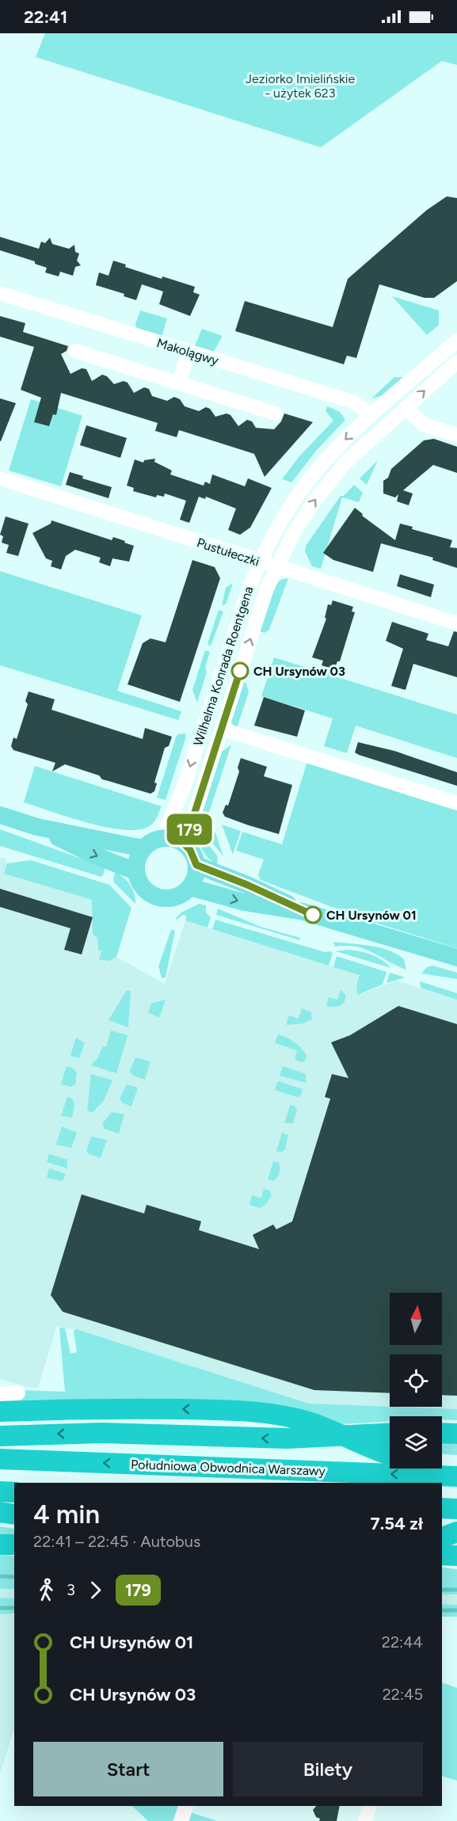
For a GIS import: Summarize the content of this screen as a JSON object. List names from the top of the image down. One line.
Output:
{"streets":{"highway":["Południowa Obwodnica Warszawy"],"street":["Makolągwy","Pustułeczki","Wilhelma Konrada Roentgena"]},"crossings":[["Makolągwy","Wilhelma Konrada Roentgena"],["Pustułeczki","Wilhelma Konrada Roentgena"]],"parks":["Jeziorko Imielińskie - użytek 623"],"places":["CH Ursynów 03","CH Ursynów 01"],"lines":["bus line 179"],"north":"top","page":{"status":"22:41","on_map":"179","heading":["4 min","22:41 – 22:45 · Autobus","7.54 zł"],"legs":["3","179"],"list":[{"name":"CH Ursynów 01","value":"22:44"},{"name":"CH Ursynów 03","value":"22:45"}],"buttons":["Start","Bilety"]}}
